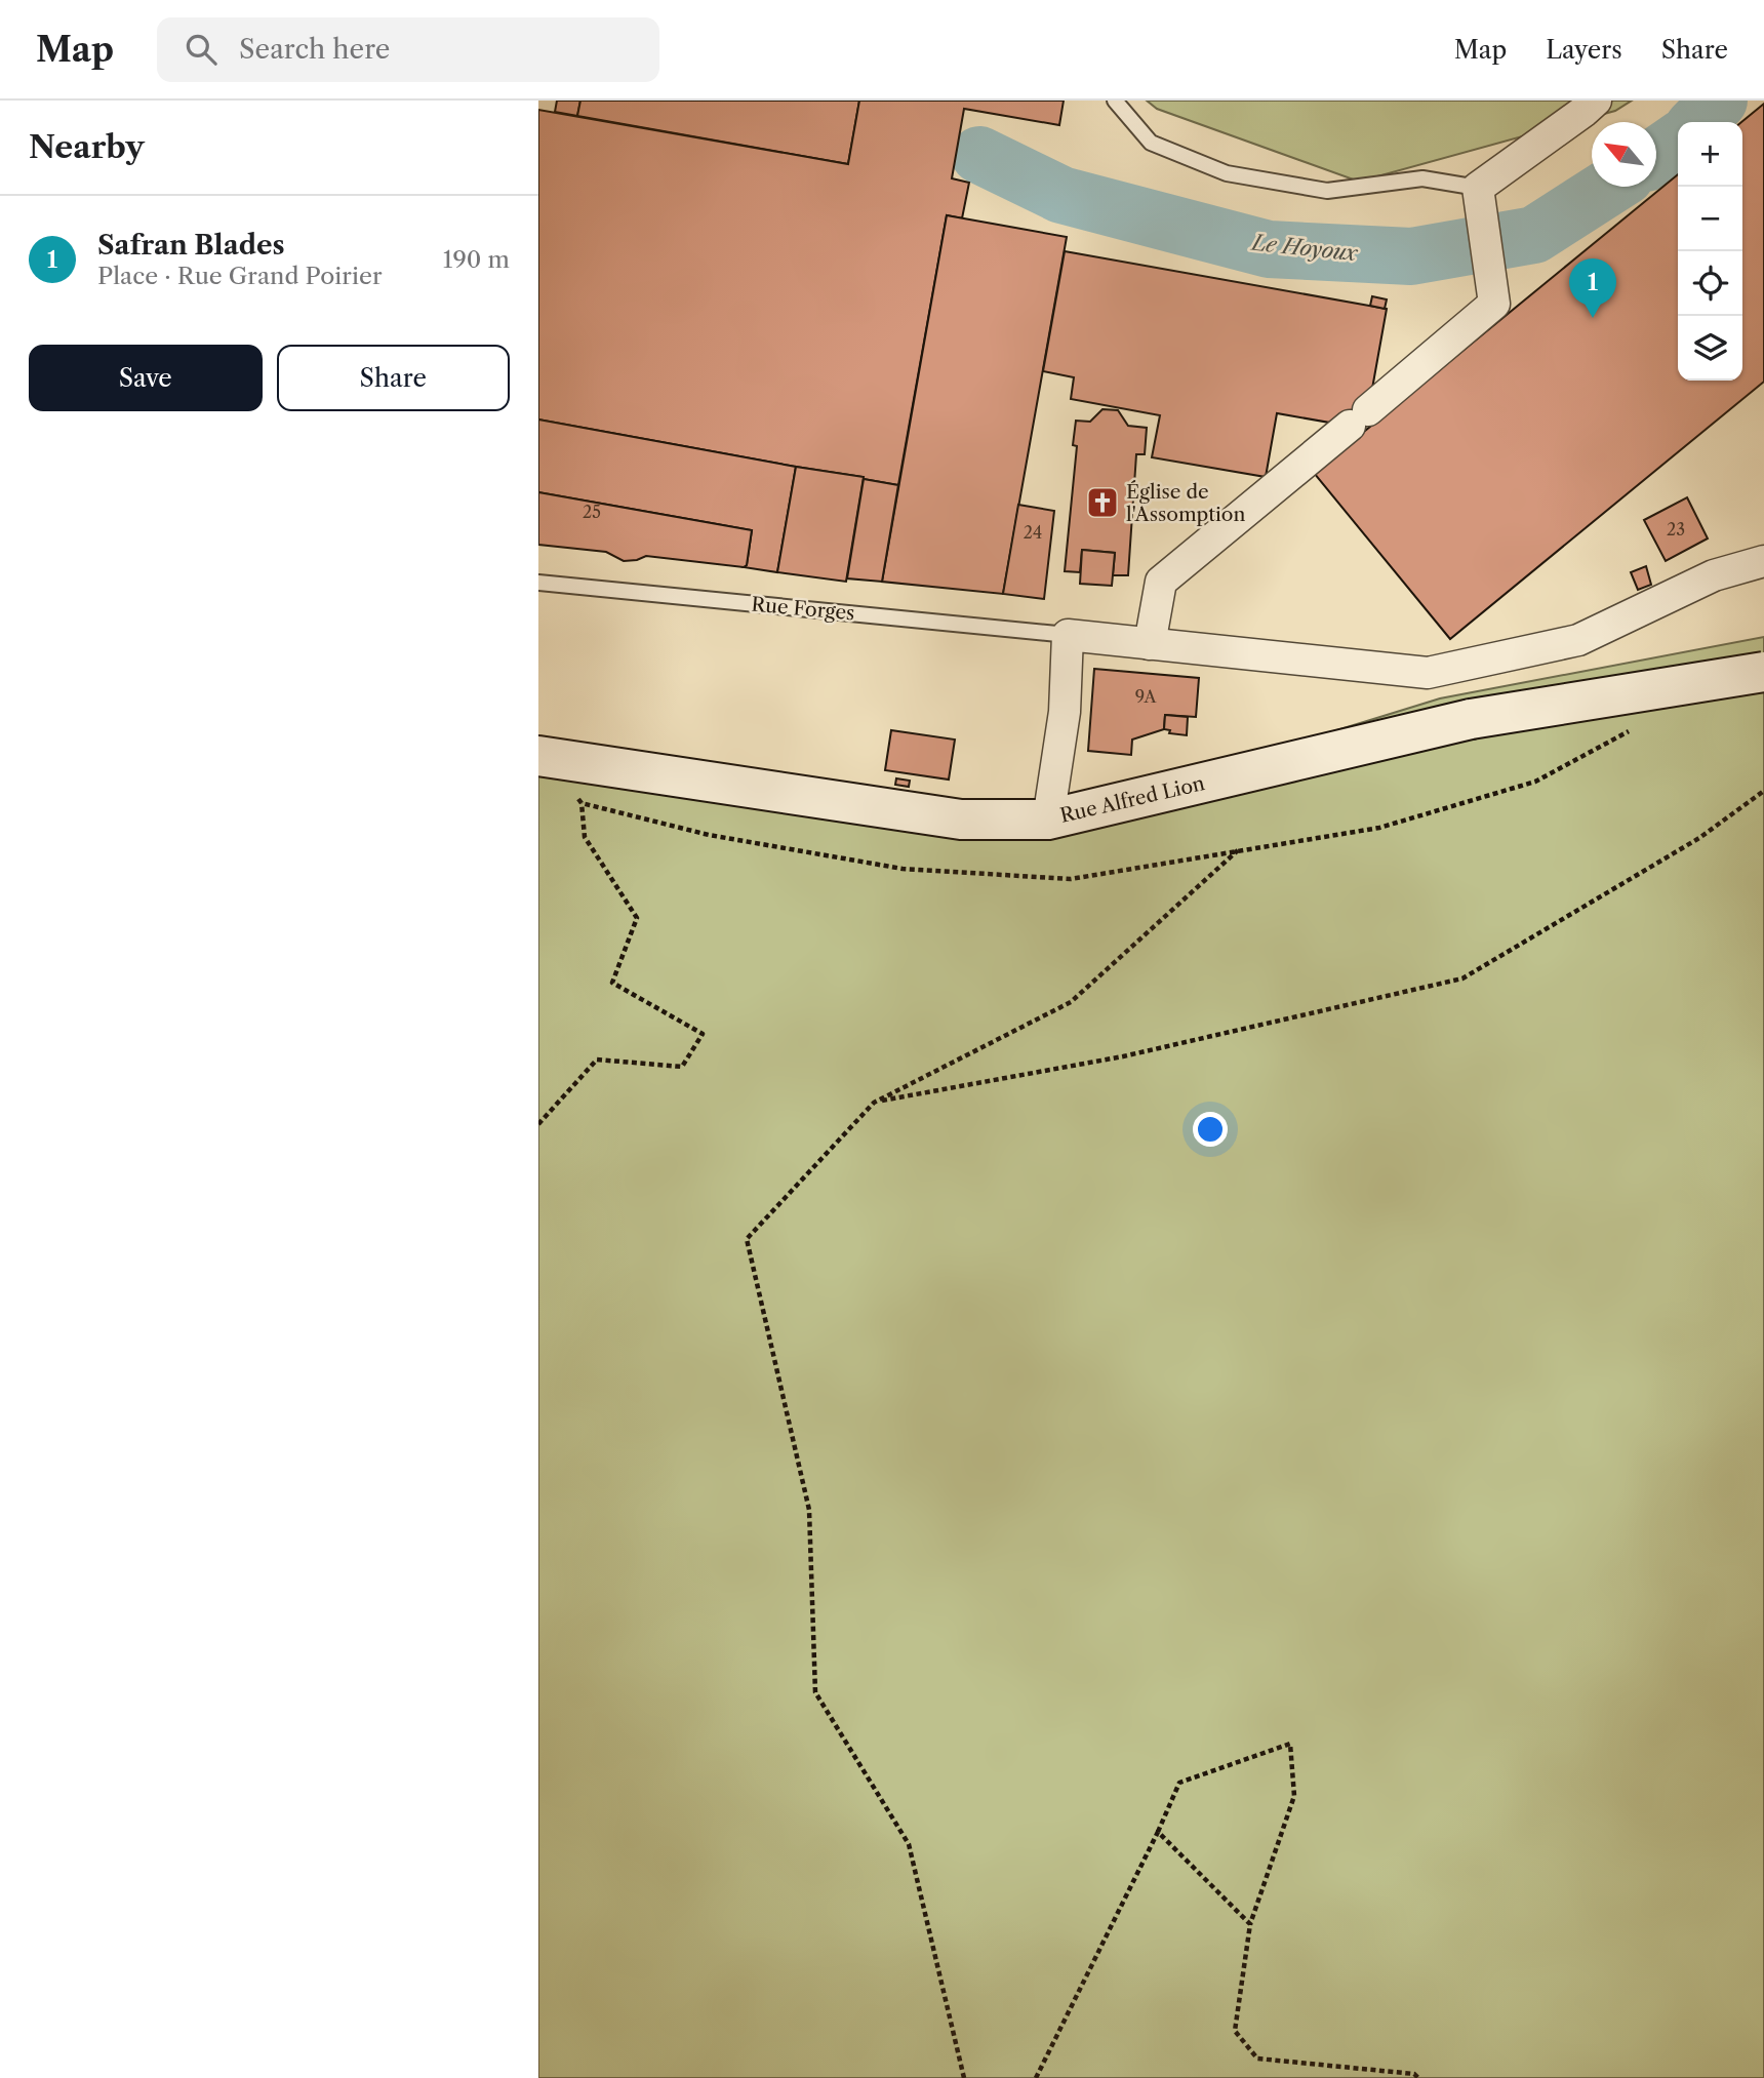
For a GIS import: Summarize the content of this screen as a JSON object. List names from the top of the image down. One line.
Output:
{"streets":{"main road":["Rue Alfred Lion"],"lane":["Rue Forges"]},"crossings":[["Rue Forges","Rue Alfred Lion"]],"water":["Le Hoyoux"],"places":{"church":["Église de l'Assomption"]},"house_numbers":["25","23","24","9A"],"north":"top left","page":{"header":"Map","search":"Search here","nav":["Map","Layers","Share"],"heading":"Nearby","map_buttons":["+","−"],"list":[{"mark":"1","name":"Safran Blades","note":"Place · Rue Grand Poirier","value":"190 m"}],"pins":"1","buttons":["Save","Share"]}}
